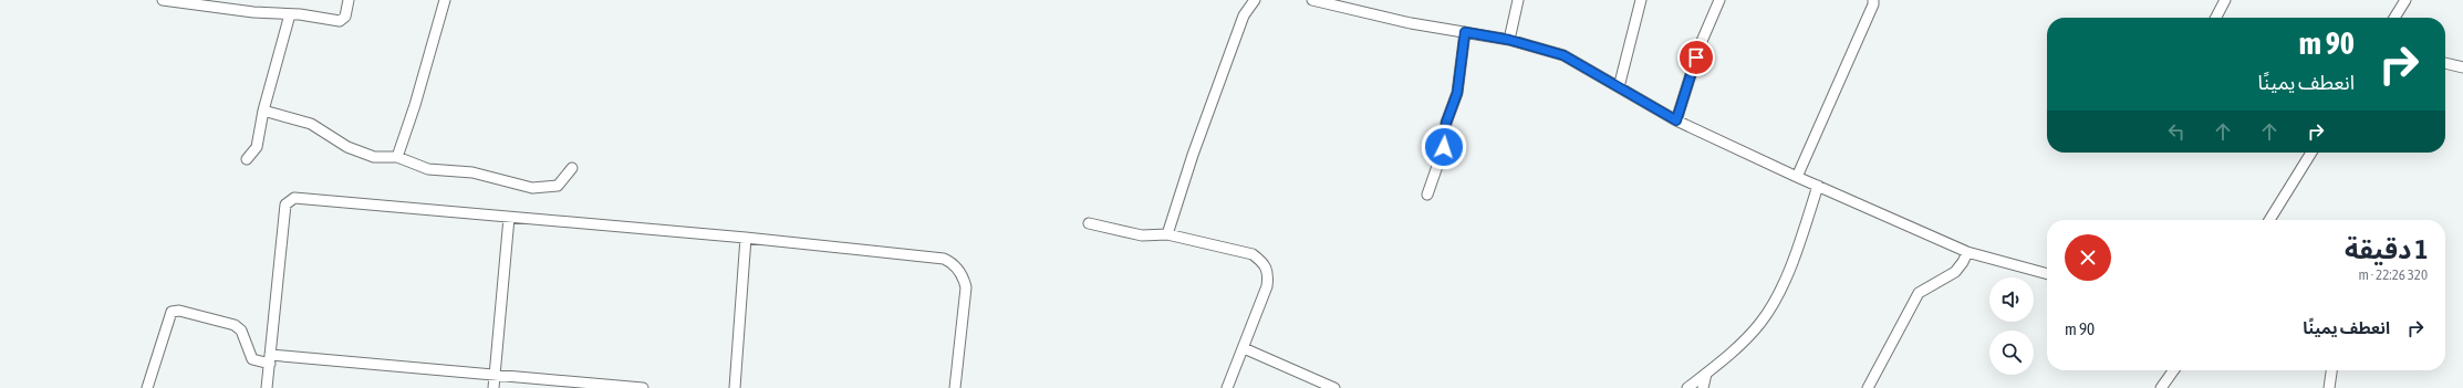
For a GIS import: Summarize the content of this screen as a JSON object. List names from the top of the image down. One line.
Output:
{"page":{"turn":["90 m","انعطف يمينًا"],"heading":["1 دقيقة","320 m · 22:26"],"list":[{"name":"انعطف يمينًا","value":"90 m"}]}}
